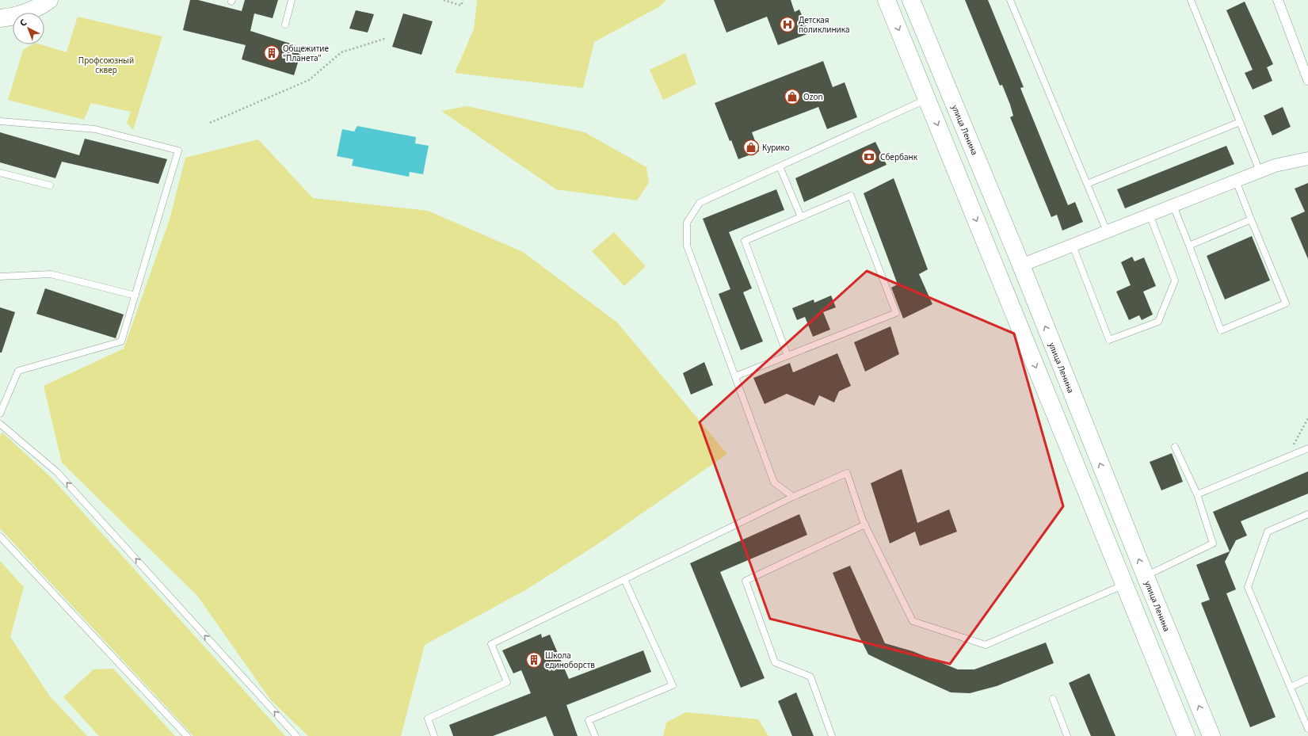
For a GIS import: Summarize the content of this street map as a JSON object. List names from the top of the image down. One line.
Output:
{"streets":{"main road":["улица Ленина"]},"parks":["Профсоюзный сквер"],"places":{"hospital":["Детская поликлиника"],"building":["Общежитие \"Планета\"","Школа единоборств"],"shop":["Ozon","Курико"],"bank":["Сбербанк"]},"north":"top left"}
